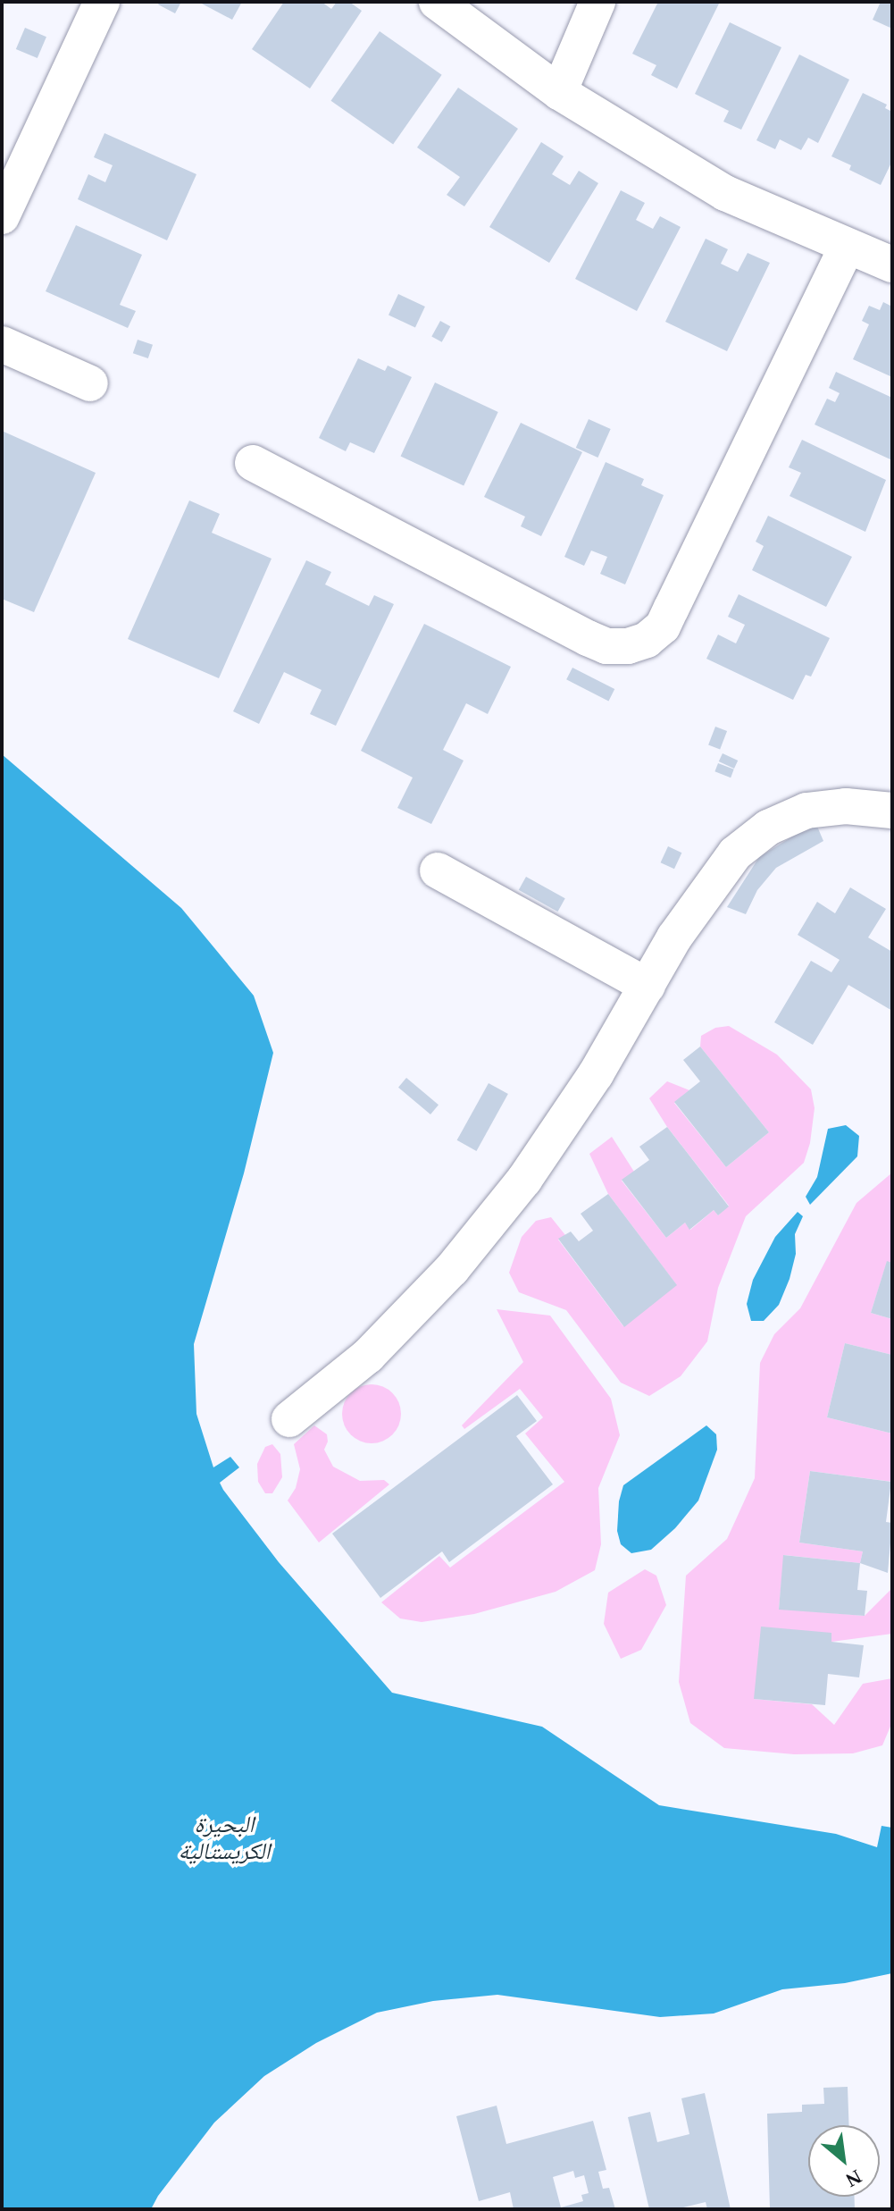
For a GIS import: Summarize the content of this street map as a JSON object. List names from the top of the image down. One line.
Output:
{"water":["البحيرة الكريستالية"],"north":"bottom right"}
